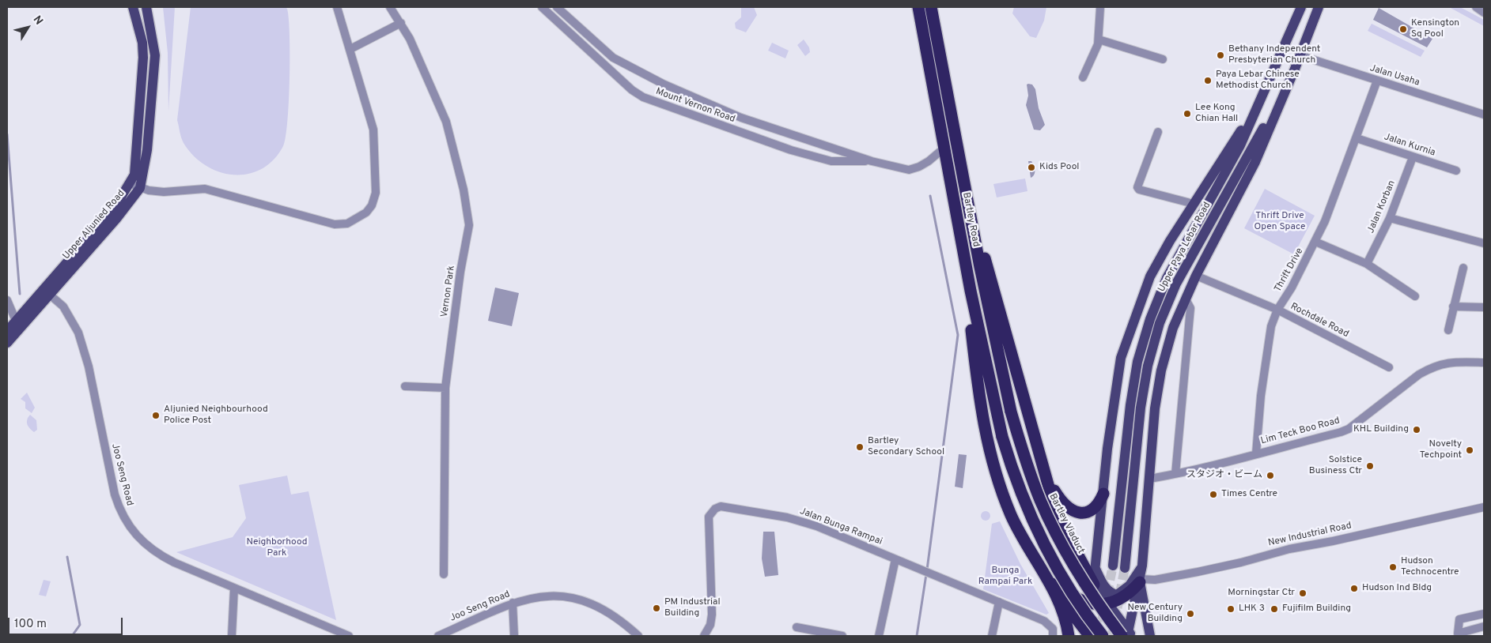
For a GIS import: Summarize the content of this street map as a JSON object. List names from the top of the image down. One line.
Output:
{"streets":{"highway":["Bartley Road","Bartley Viaduct"],"main road":["Upper Aljunied Road","Upper Paya Lebar Road"],"street":["Jalan Usaha","Mount Vernon Road","Jalan Kurnia","Jalan Korban","Thrift Drive","Vernon Park","Rochdale Road","Lim Teck Boo Road","Joo Seng Road","Jalan Bunga Rampai","New Industrial Road"]},"crossings":[["Jalan Usaha","Upper Paya Lebar Road"],["Jalan Usaha","Thrift Drive"],["Mount Vernon Road","Bartley Road"],["Jalan Kurnia","Jalan Korban"],["Jalan Kurnia","Thrift Drive"],["Bartley Road","Bartley Viaduct"],["Upper Aljunied Road","Joo Seng Road"],["Upper Paya Lebar Road","Rochdale Road"],["Upper Paya Lebar Road","Lim Teck Boo Road"],["Upper Paya Lebar Road","Bartley Viaduct"],["Upper Paya Lebar Road","New Industrial Road"],["Thrift Drive","Rochdale Road"],["Thrift Drive","Lim Teck Boo Road"]],"parks":["Thrift Drive Open Space","Neighborhood Park","Bunga Rampai Park"],"places":["Kensington Sq Pool","Bethany Independent Presbyterian Church","Paya Lebar Chinese Methodist Church","Lee Kong Chian Hall","Kids Pool","Aljunied Neighbourhood Police Post","KHL Building","Bartley Secondary School","Novelty Techpoint","Solstice Business Ctr","スタジオ・ビーム","Times Centre","Hudson Technocentre","Hudson Ind Bldg","Morningstar Ctr","PM Industrial Building","LHK 3","Fujifilm Building","New Century Building"],"scale_bar":"100 m","north":"top right"}
